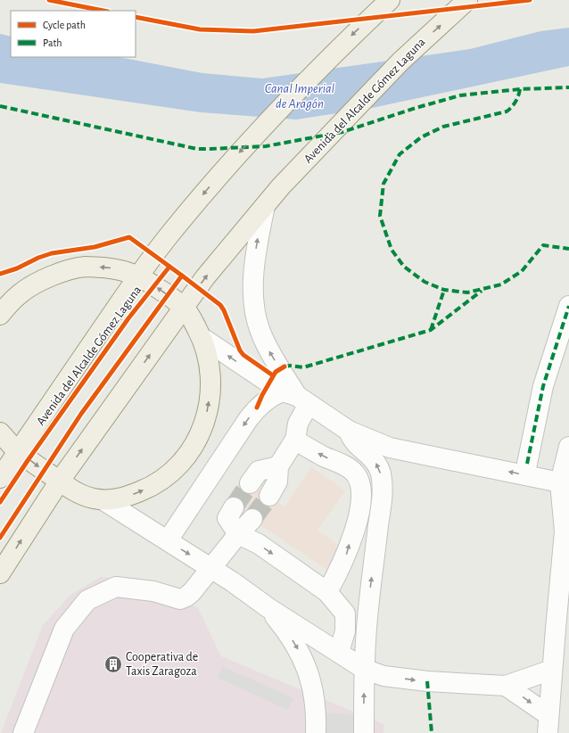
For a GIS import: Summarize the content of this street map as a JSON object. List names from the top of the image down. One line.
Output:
{"streets":{"main road":["Avenida del Alcalde Gómez Laguna"]},"water":["Canal Imperial de Aragón"],"places":{"building":["Cooperativa de Taxis Zaragoza"]},"legend":["Cycle path","Path"]}
